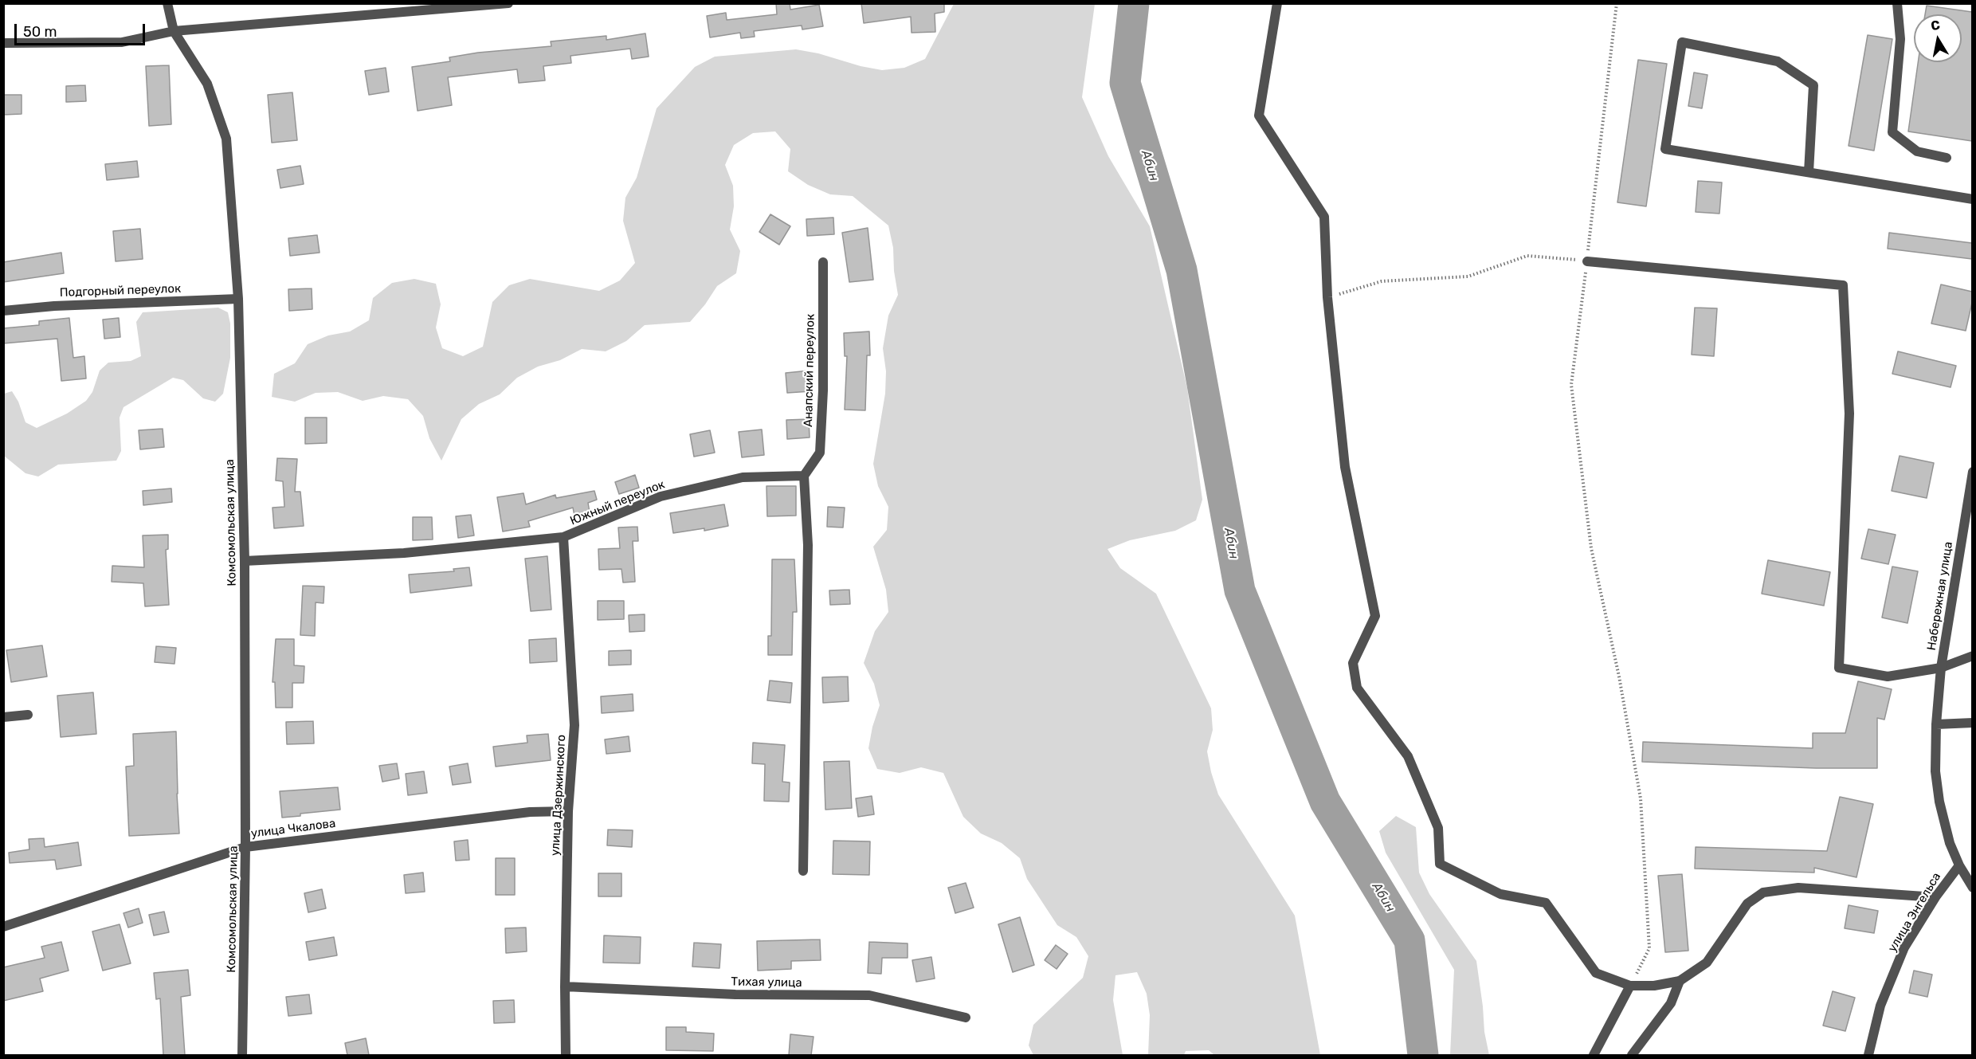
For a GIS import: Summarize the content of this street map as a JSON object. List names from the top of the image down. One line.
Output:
{"streets":{"street":["Подгорный переулок","Анапский переулок","Южный переулок","Комсомольская улица","Набережная улица","улица Дзержинского","улица Чкалова","улица Энгельса","Тихая улица"]},"crossings":[["Подгорный переулок","Комсомольская улица"],["Анапский переулок","Южный переулок"],["Южный переулок","Комсомольская улица"],["Южный переулок","улица Дзержинского"],["Комсомольская улица","улица Чкалова"],["Набережная улица","улица Энгельса"],["улица Дзержинского","улица Чкалова"],["улица Дзержинского","Тихая улица"]],"water":["Абин"],"scale_bar":"50 m","north":"top"}
